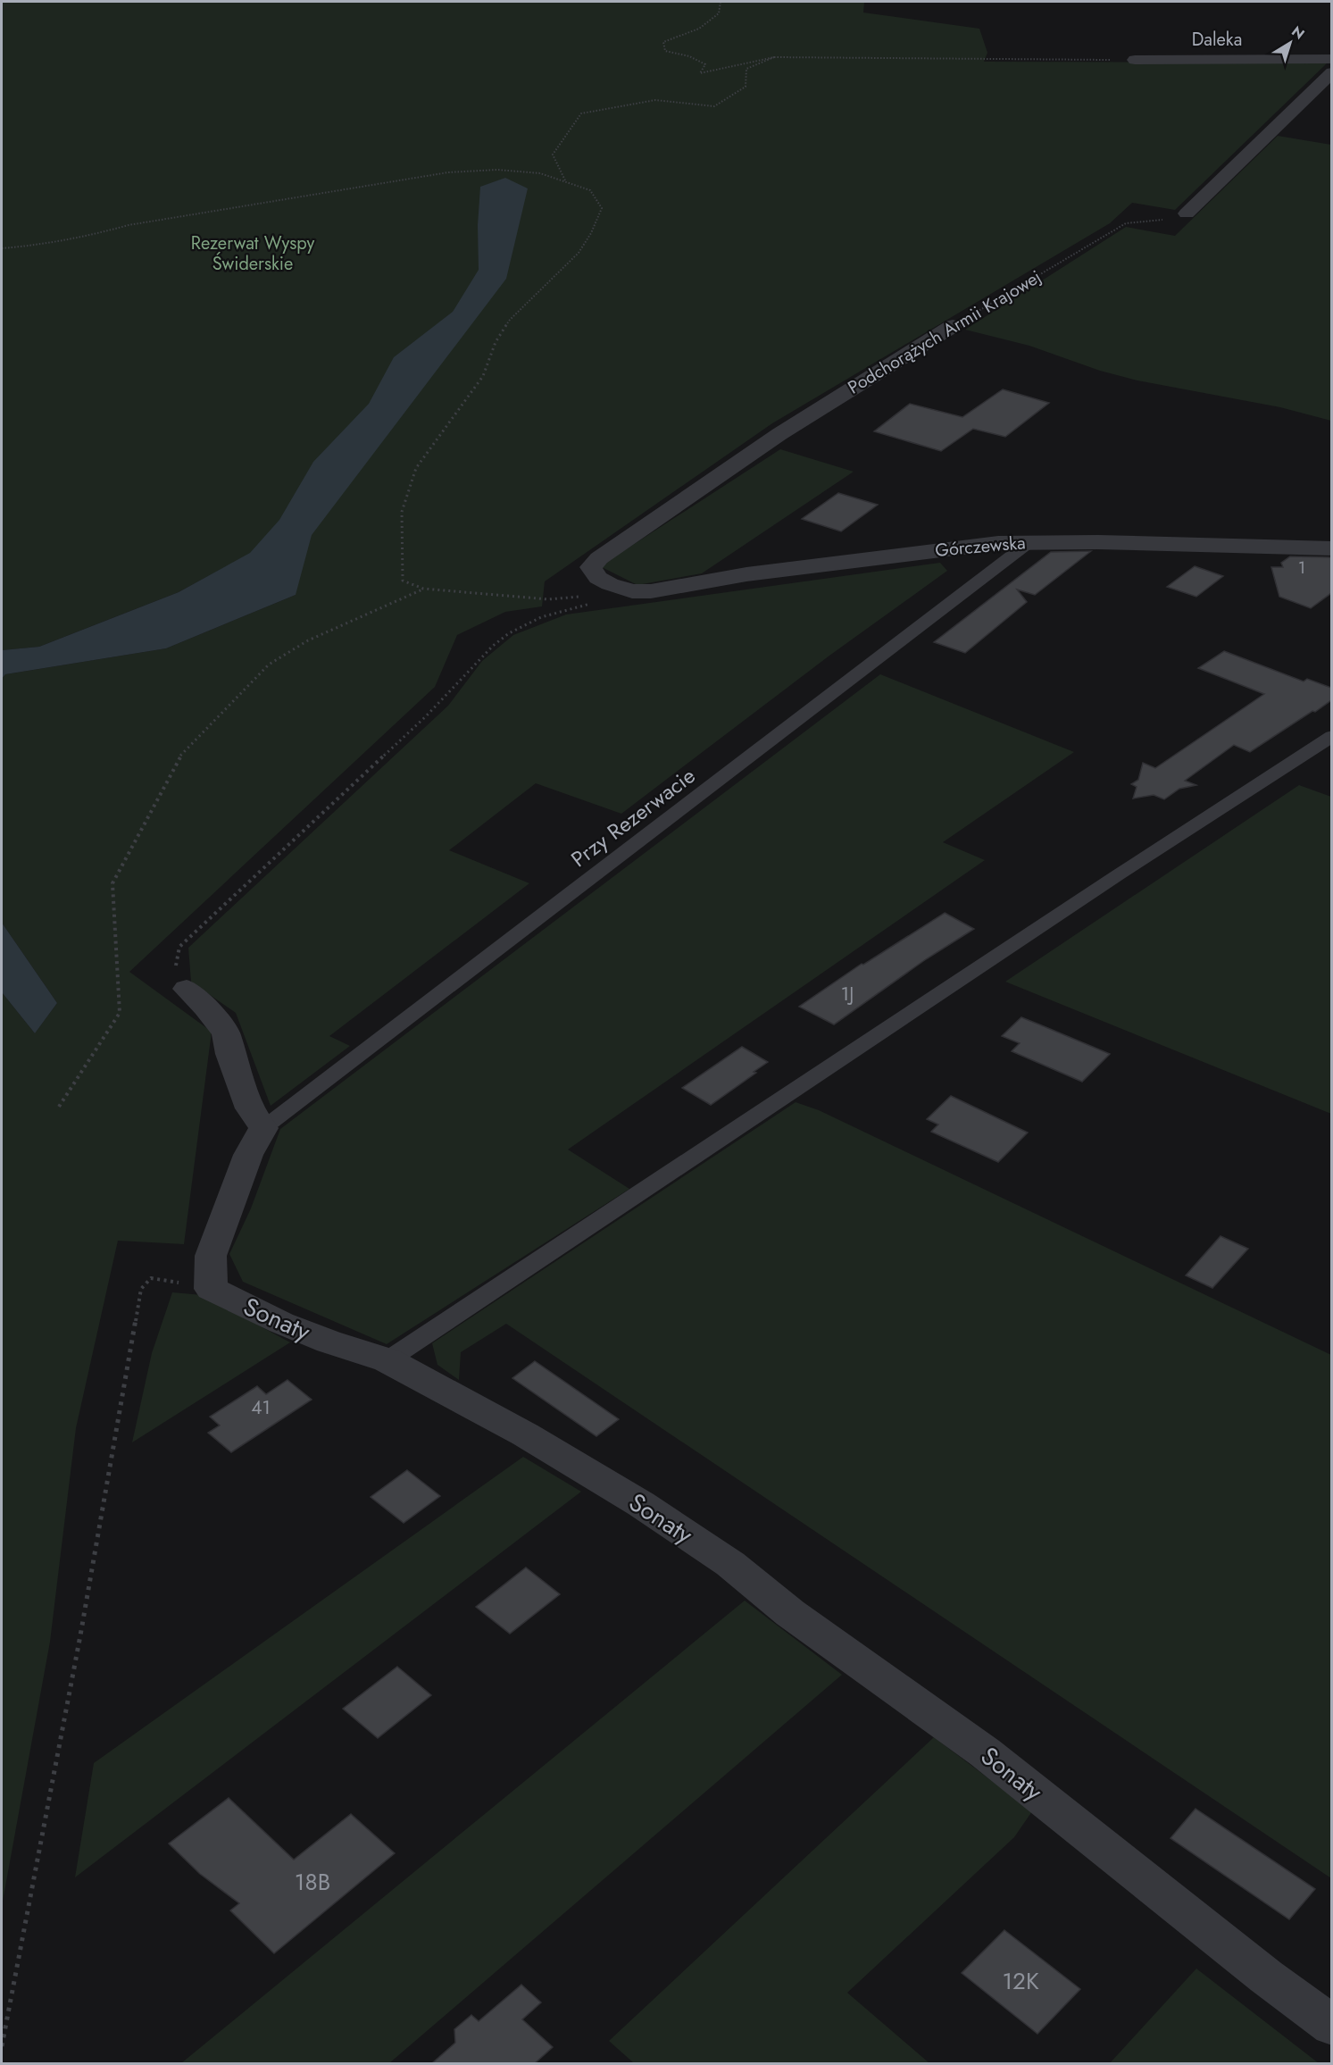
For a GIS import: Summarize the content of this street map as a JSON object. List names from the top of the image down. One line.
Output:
{"streets":{"street":["Daleka","Podchorążych Armii Krajowej","Górczewska","Sonaty"],"lane":["Przy Rezerwacie"]},"crossings":[["Podchorążych Armii Krajowej","Górczewska"],["Górczewska","Przy Rezerwacie"]],"parks":["Rezerwat Wyspy Świderskie"],"house_numbers":["1","1J","41","18B","12K"],"north":"top right"}
